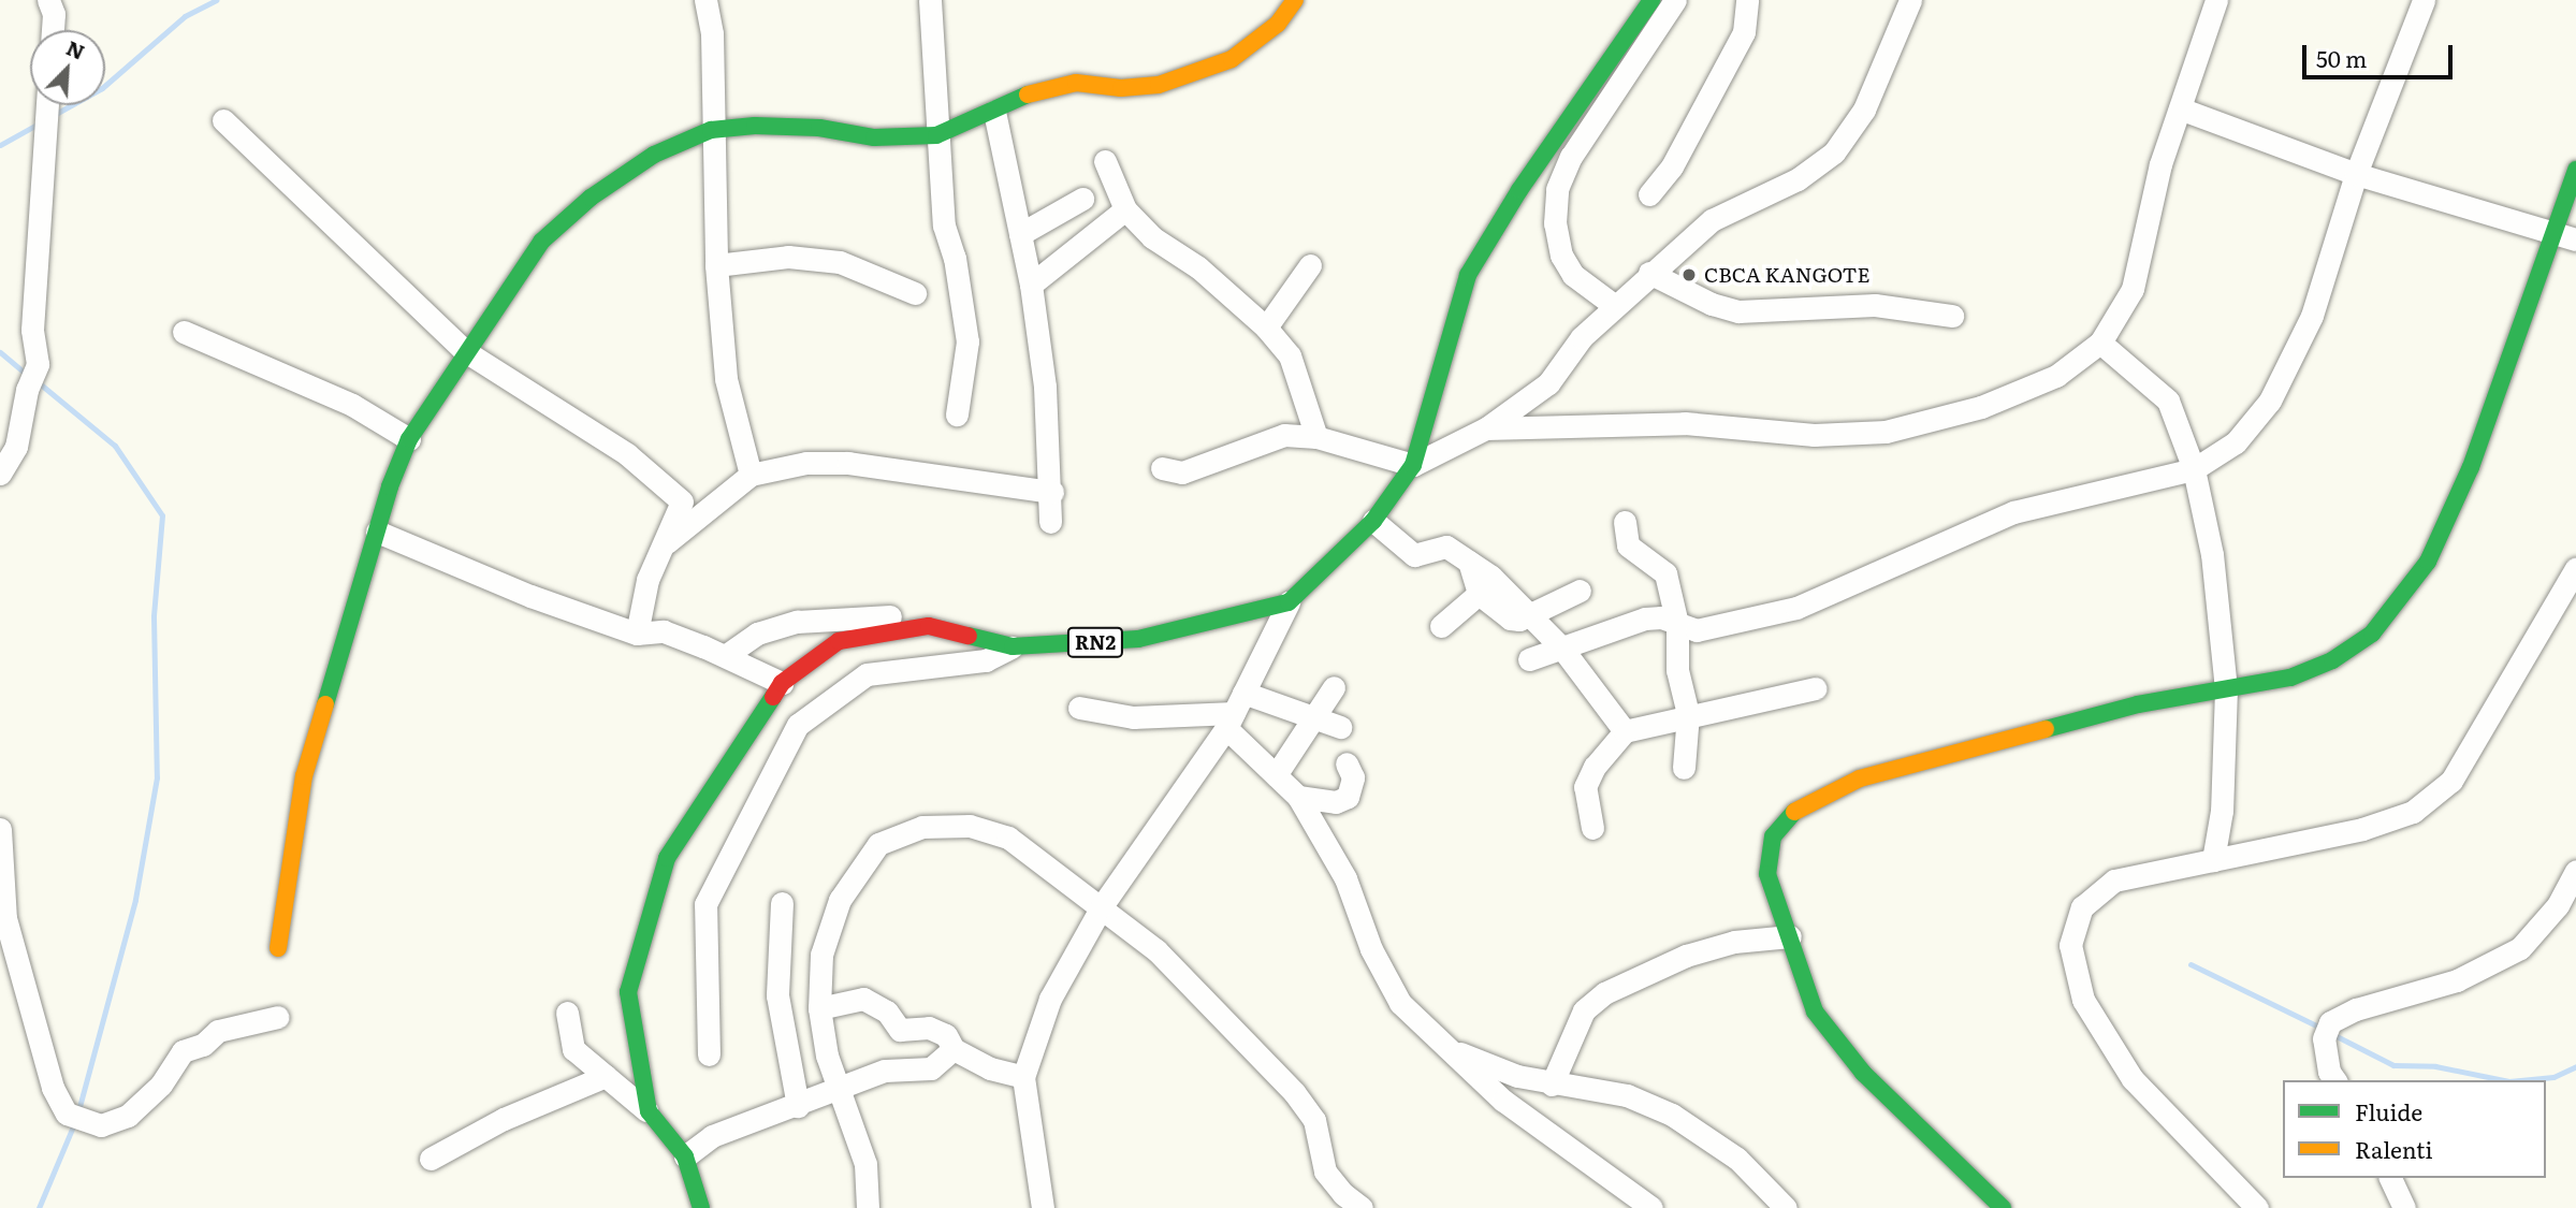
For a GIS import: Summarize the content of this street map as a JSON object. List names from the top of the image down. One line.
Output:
{"streets":{"main road":["RN2"]},"places":["CBCA KANGOTE"],"legend":["Fluide","Ralenti"],"scale_bar":"50 m","north":"top right"}
